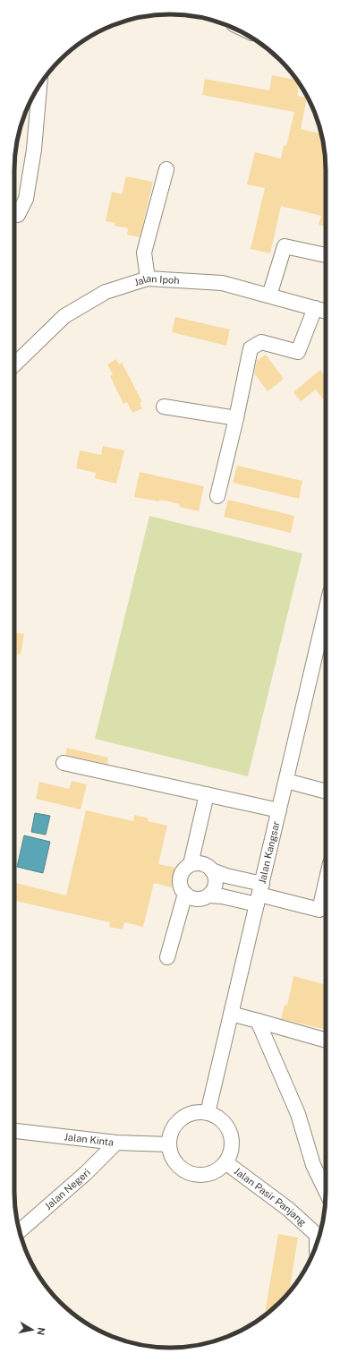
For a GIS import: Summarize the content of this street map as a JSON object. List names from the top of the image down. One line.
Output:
{"streets":{"street":["Jalan Ipoh","Jalan Kangsar","Jalan Kinta","Jalan Negeri","Jalan Pasir Panjang"]},"crossings":[["Jalan Kangsar","Jalan Kinta"],["Jalan Kangsar","Jalan Pasir Panjang"],["Jalan Kinta","Jalan Negeri"],["Jalan Kinta","Jalan Pasir Panjang"]],"north":"right"}
